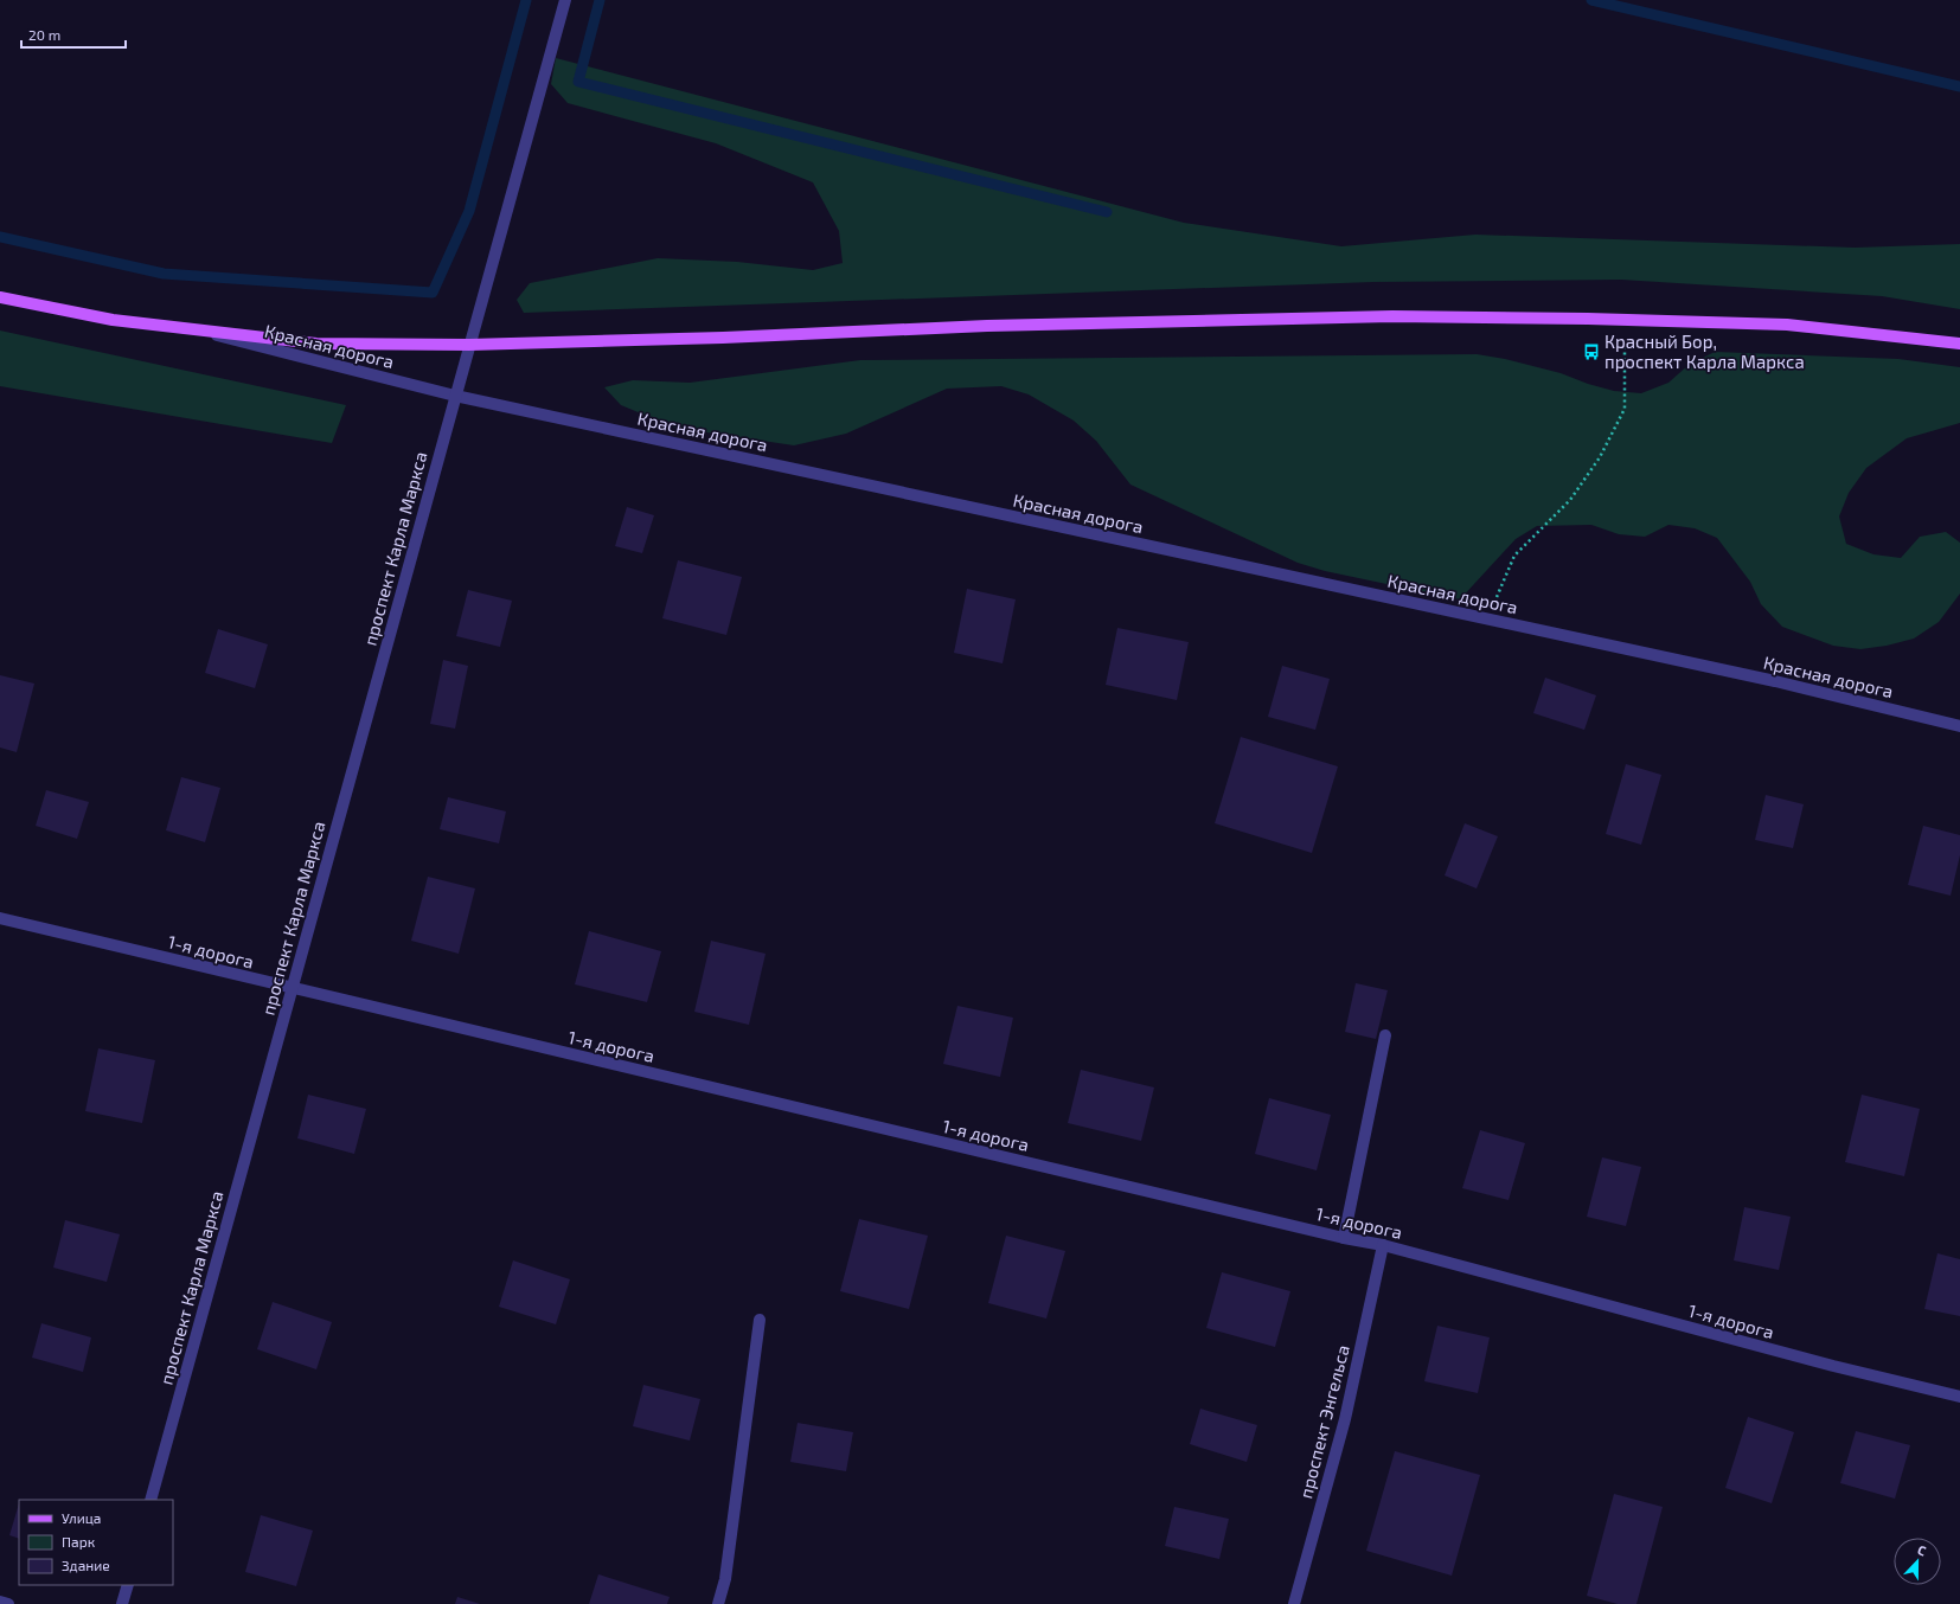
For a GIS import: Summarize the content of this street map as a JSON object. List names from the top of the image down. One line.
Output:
{"streets":{"street":["Красная дорога","проспект Карла Маркса","1-я дорога","проспект Энгельса"]},"crossings":[["Красная дорога","проспект Карла Маркса"],["проспект Карла Маркса","1-я дорога"],["1-я дорога","проспект Энгельса"]],"places":{"bus stop":["Красный Бор, проспект Карла Маркса"]},"legend":["Улица","Парк","Здание"],"scale_bar":"20 m","north":"top"}
